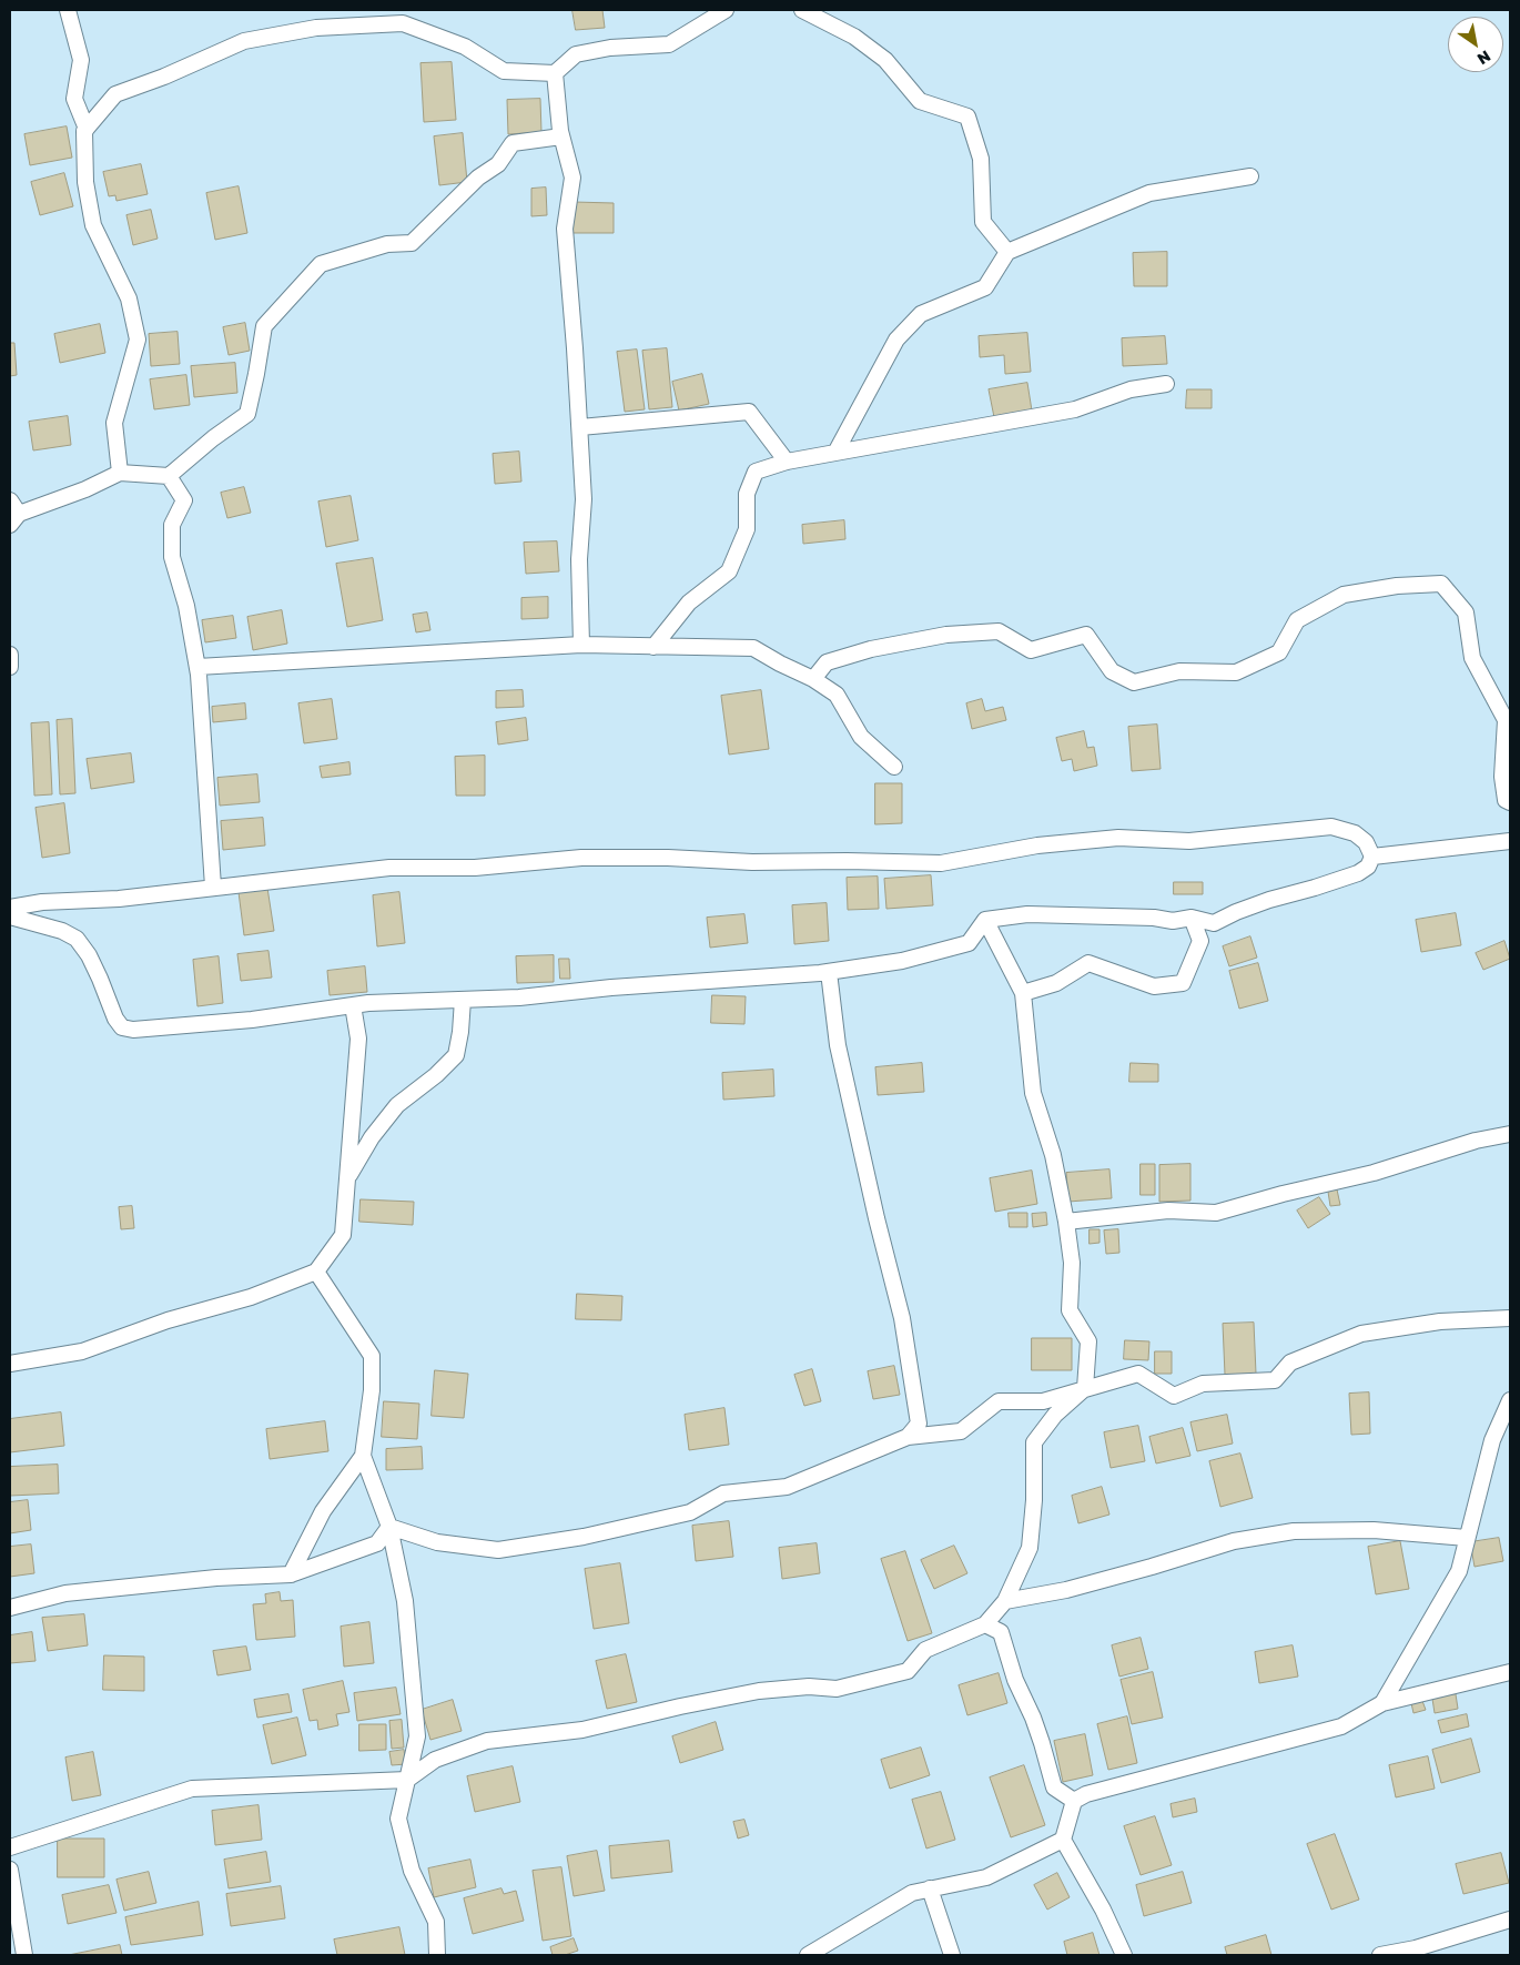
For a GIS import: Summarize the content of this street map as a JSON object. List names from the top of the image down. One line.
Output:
{"north":"bottom right"}
